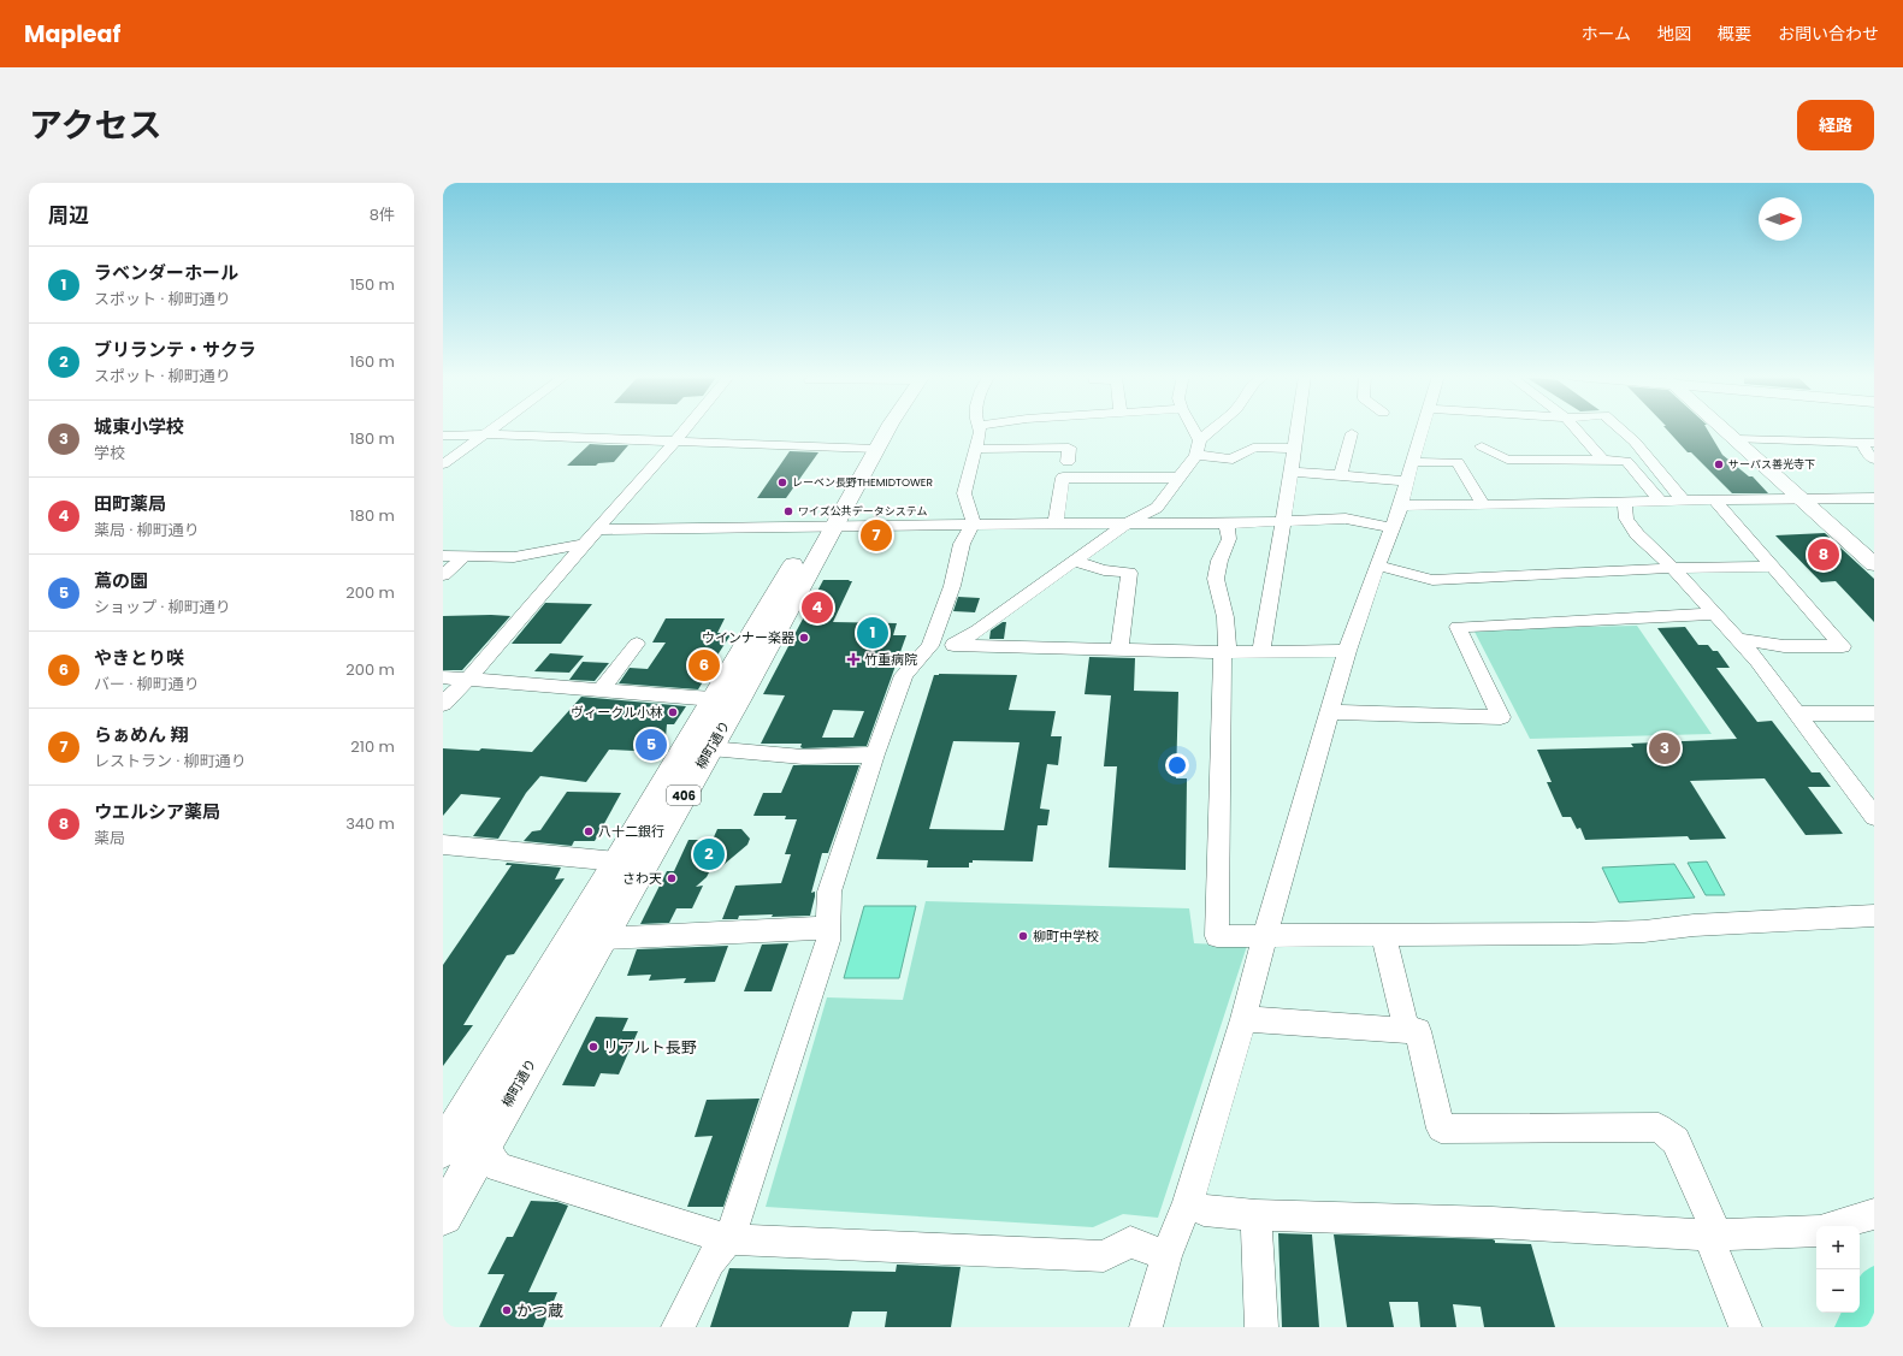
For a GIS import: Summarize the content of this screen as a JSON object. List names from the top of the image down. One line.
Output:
{"streets":{"highway":["柳町通り","406"]},"places":{"other":["サーパス善光寺下","レーベン長野THEMIDTOWER","ワイズ公共データシステム","ウインナー楽器","ヴィークル小林","八十二銀行","さわ天","柳町中学校","リアルト長野","かつ蔵"],"health":["竹重病院"]},"north":"right","page":{"header":"Mapleaf","nav":["ホーム","地図","概要","お問い合わせ"],"title":"アクセス","buttons":"経路","heading":["周辺","8件"],"list":[{"mark":"1","name":"ラベンダーホール","note":"スポット · 柳町通り","value":"150 m"},{"mark":"2","name":"ブリランテ・サクラ","note":"スポット · 柳町通り","value":"160 m"},{"mark":"3","name":"城東小学校","note":"学校","value":"180 m"},{"mark":"4","name":"田町薬局","note":"薬局 · 柳町通り","value":"180 m"},{"mark":"5","name":"蔦の園","note":"ショップ · 柳町通り","value":"200 m"},{"mark":"6","name":"やきとり咲","note":"バー · 柳町通り","value":"200 m"},{"mark":"7","name":"らぁめん 翔","note":"レストラン · 柳町通り","value":"210 m"},{"mark":"8","name":"ウエルシア薬局","note":"薬局","value":"340 m"}],"pins":["7","8","4","1","6","5","3","2"],"map_buttons":["+","−"]}}
